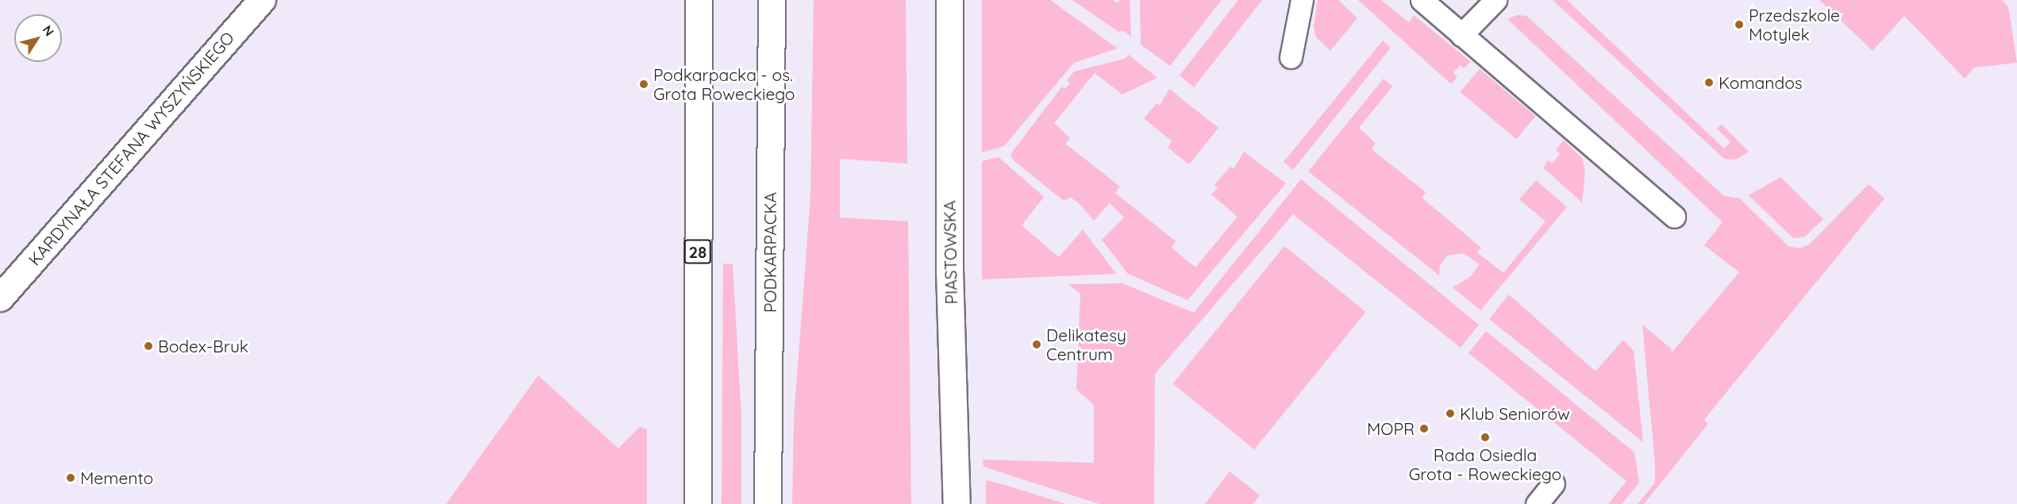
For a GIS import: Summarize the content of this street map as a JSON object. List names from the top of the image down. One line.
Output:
{"streets":{"main road":["KARDYNAŁA STEFANA WYSZYŃSKIEGO","28","PODKARPACKA","PIASTOWSKA"]},"places":["Przedszkole Motylek","Komandos","Podkarpacka - os. Grota Roweckiego","Delikatesy Centrum","Bodex-Bruk","Klub Seniorów","MOPR","Rada Osiedla Grota - Roweckiego","Memento"],"north":"top right"}
